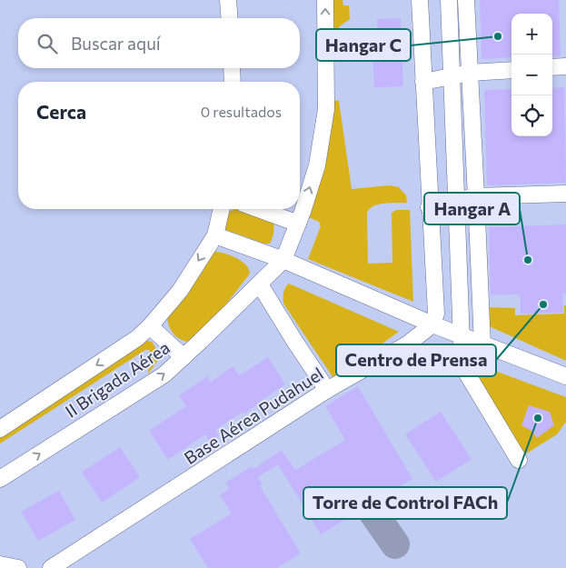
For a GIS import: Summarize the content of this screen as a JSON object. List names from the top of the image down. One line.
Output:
{"streets":{"street":["II Brigada Aérea","Base Aérea Pudahuel"]},"places":["Hangar C","Hangar A","Centro de Prensa","Torre de Control FACh"],"page":{"map_buttons":["+","−"],"search":"Buscar aquí","heading":["Cerca","0 resultados"]}}
